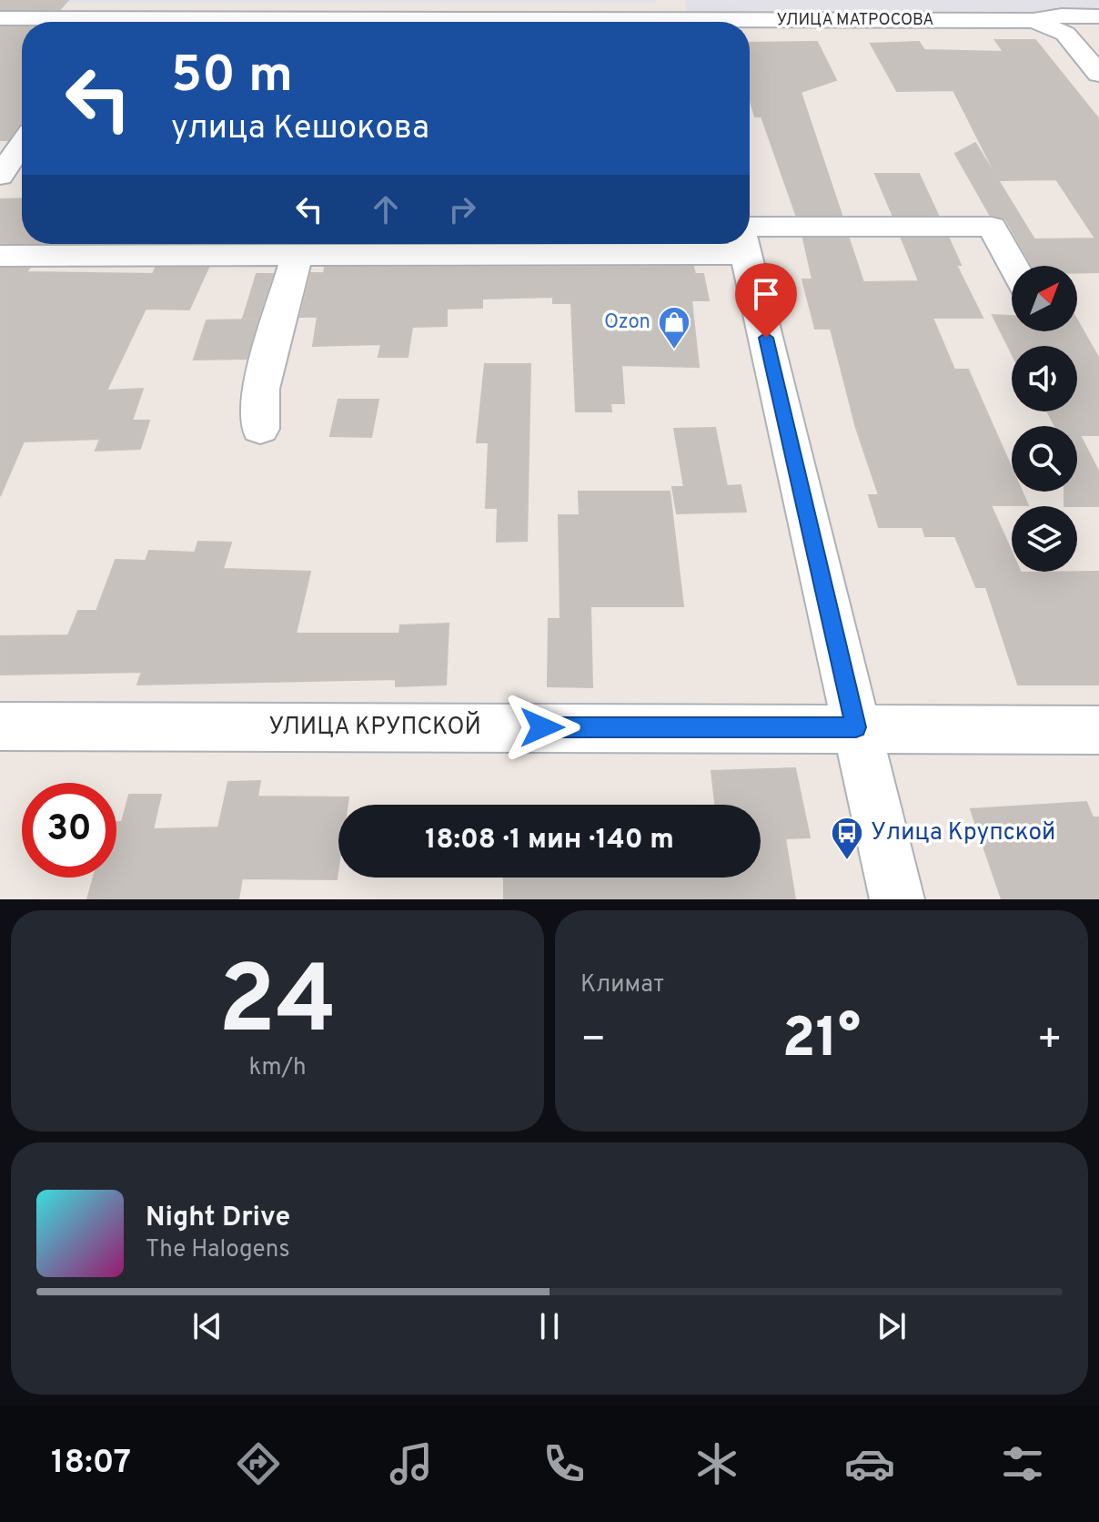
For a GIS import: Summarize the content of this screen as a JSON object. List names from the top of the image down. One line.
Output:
{"streets":{"street":["УЛИЦА МАТРОСОВА","УЛИЦА КРУПСКОЙ"]},"places":{"shop":["Ozon"],"bus stop":["Улица Крупской"]},"north":"top right","page":{"turn":["50 m","улица Кешокова"],"limit":"30","trip":"18:08 · 1 мин · 140 m","tile":[["24","km/h"],"Климат"],"heat":["−","21°","+"],"song":["Night Drive","The Halogens"],"tabs":"18:07"}}
